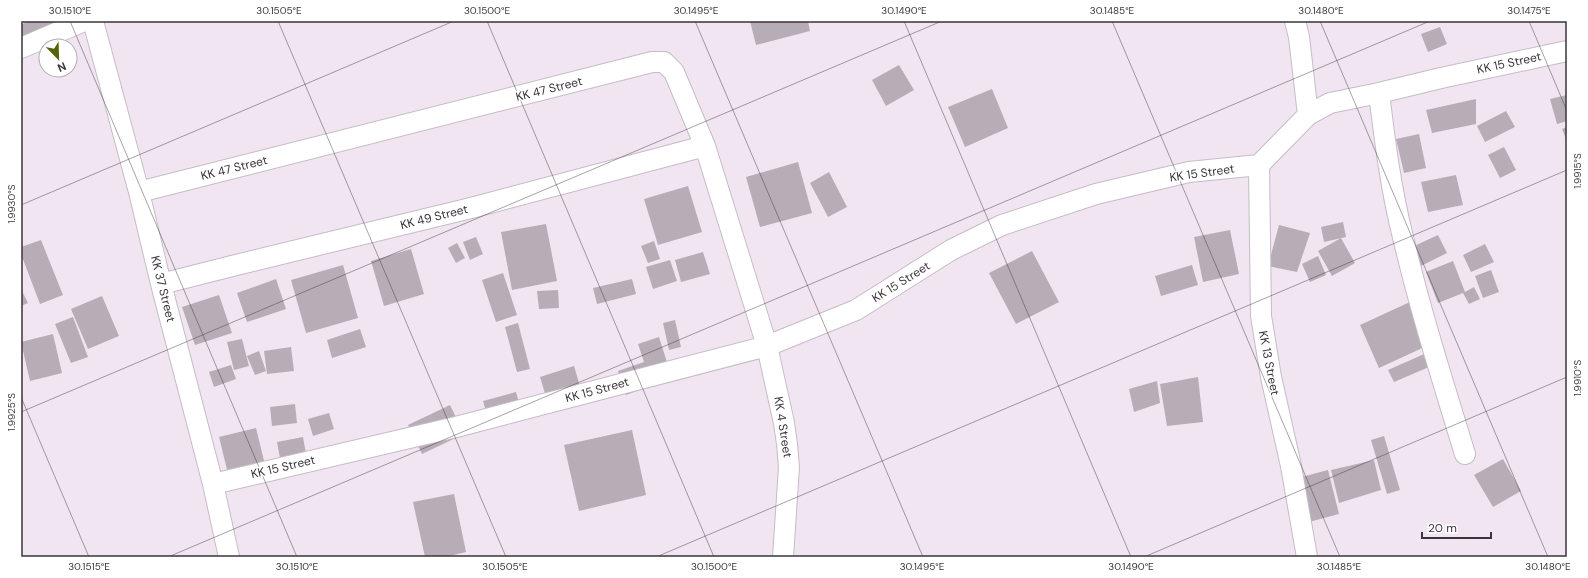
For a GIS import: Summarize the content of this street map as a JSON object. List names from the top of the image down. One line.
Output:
{"streets":{"street":["KK 15 Street","KK 47 Street","KK 49 Street","KK 37 Street","KK 13 Street","KK 4 Street"]},"crossings":[["KK 15 Street","KK 47 Street"],["KK 15 Street","KK 37 Street"],["KK 15 Street","KK 13 Street"],["KK 15 Street","KK 4 Street"],["KK 47 Street","KK 49 Street"],["KK 47 Street","KK 37 Street"],["KK 47 Street","KK 4 Street"],["KK 49 Street","KK 37 Street"]],"scale_bar":"20 m","north":"bottom right","coordinates":["30.1510°E","30.1505°E","30.1500°E","30.1495°E","30.1490°E","30.1485°E","30.1480°E","30.1475°E","1.9915°S","1.9930°S","1.9910°S","1.9925°S","30.1515°E"]}
